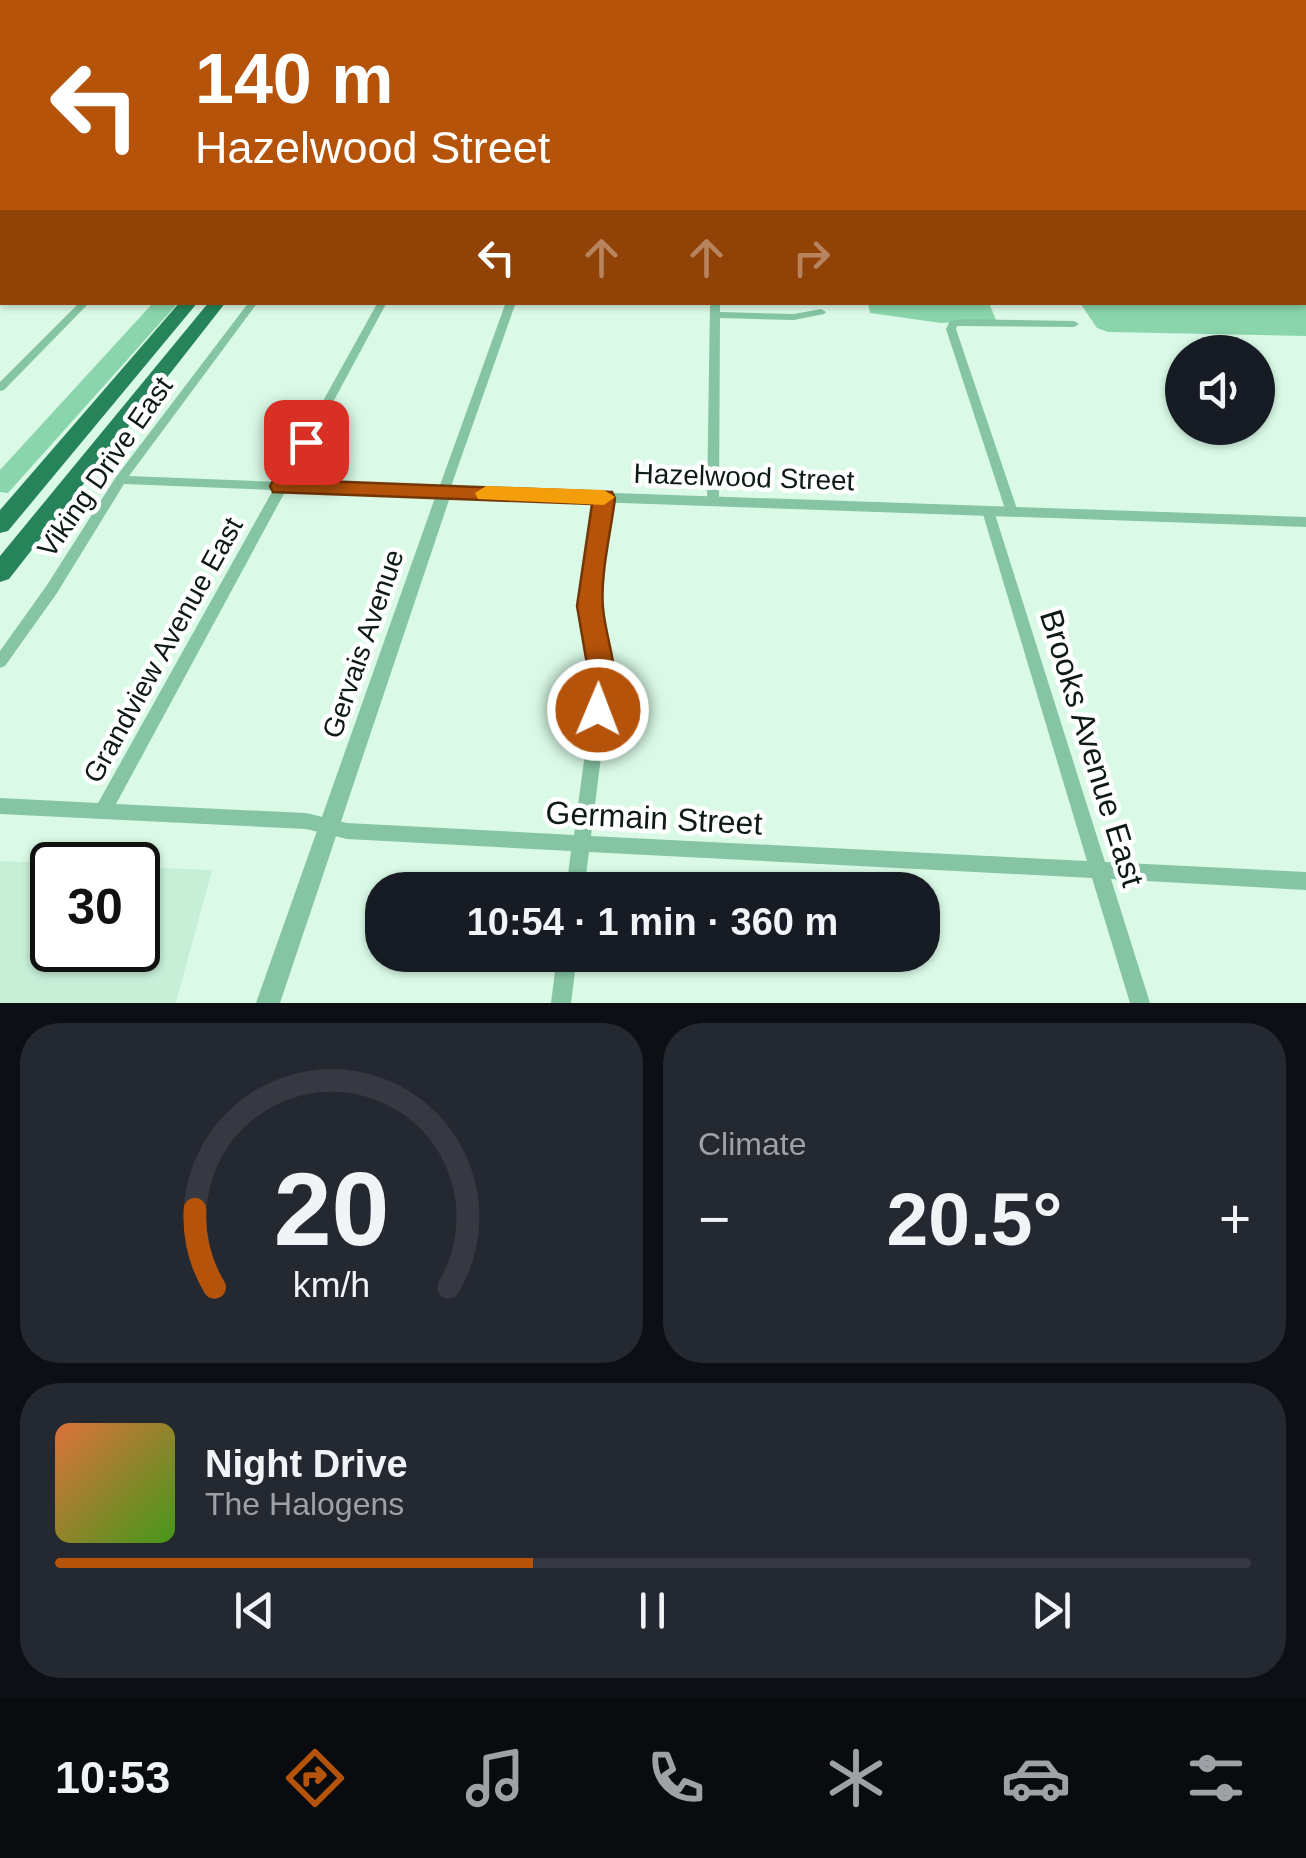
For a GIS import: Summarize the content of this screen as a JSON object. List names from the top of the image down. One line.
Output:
{"streets":{"street":["Viking Drive East","Hazelwood Street","Gervais Avenue","Grandview Avenue East","Brooks Avenue East","Germain Street"]},"crossings":[["Viking Drive East","Hazelwood Street"],["Hazelwood Street","Gervais Avenue"],["Hazelwood Street","Grandview Avenue East"],["Hazelwood Street","Brooks Avenue East"],["Gervais Avenue","Germain Street"],["Grandview Avenue East","Germain Street"],["Brooks Avenue East","Germain Street"]],"page":{"turn":["140 m","Hazelwood Street"],"limit":"30","trip":"10:54 · 1 min · 360 m","tile":"Climate","heat":["−","20.5°","+"],"song":["Night Drive","The Halogens"],"tabs":"10:53","gauge":["20","km/h"]}}
